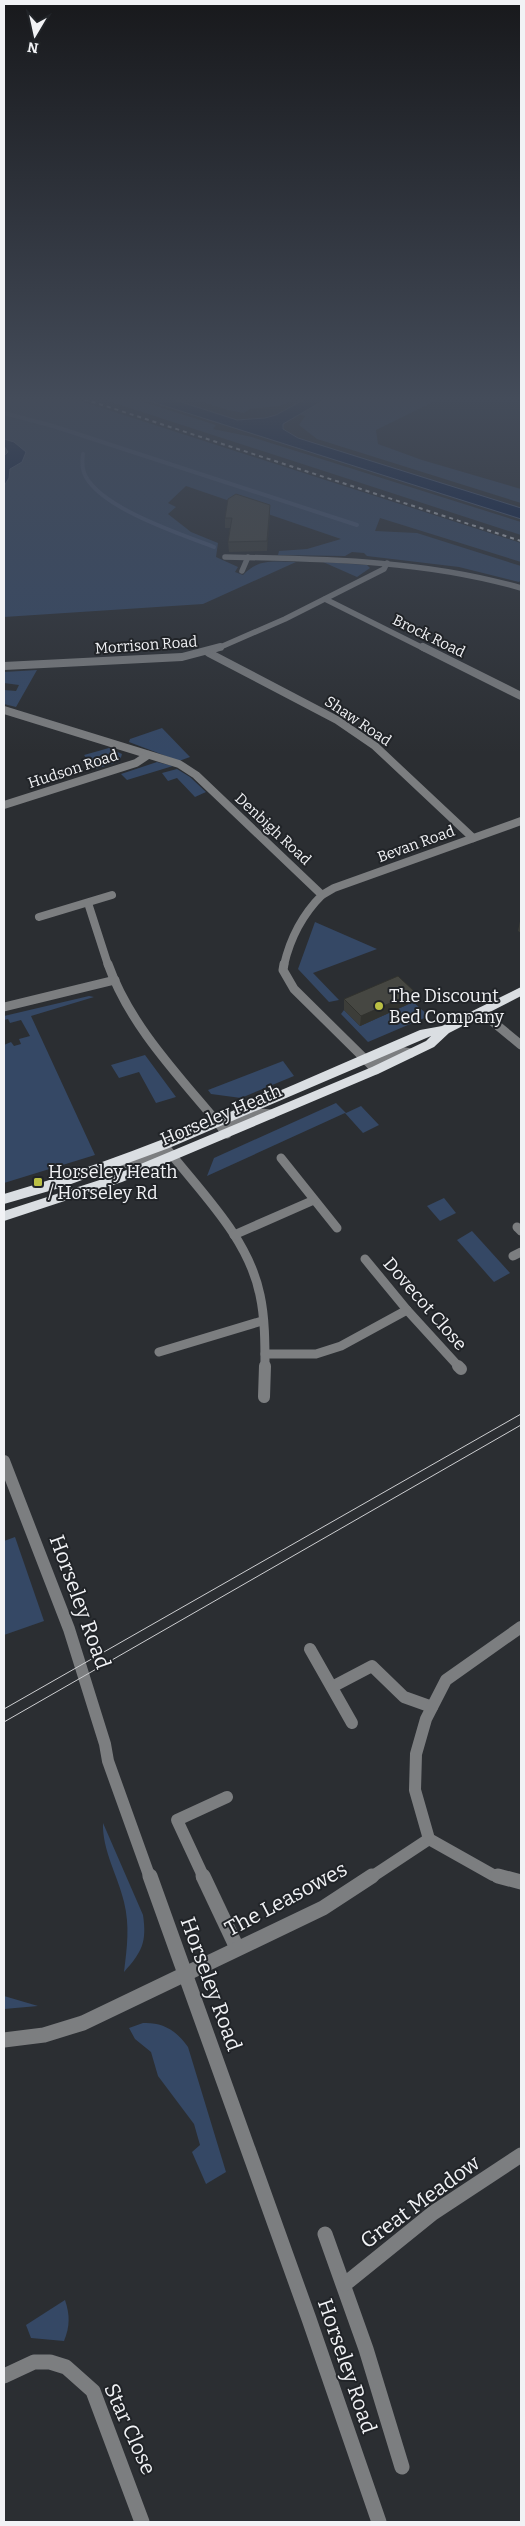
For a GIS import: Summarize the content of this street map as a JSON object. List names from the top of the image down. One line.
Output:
{"streets":{"highway":["Horseley Heath"],"street":["Brock Road","Morrison Road","Shaw Road","Hudson Road","Denbigh Road","Bevan Road","Dovecot Close","Horseley Road","The Leasowes","Great Meadow","Star Close"]},"crossings":[["Brock Road","Morrison Road"],["Morrison Road","Shaw Road"],["Shaw Road","Bevan Road"],["Hudson Road","Denbigh Road"],["Denbigh Road","Bevan Road"],["Horseley Road","The Leasowes"]],"places":{"other":["The Discount Bed Company"],"transit":["Horseley Heath / Horseley Rd"]},"north":"bottom"}
